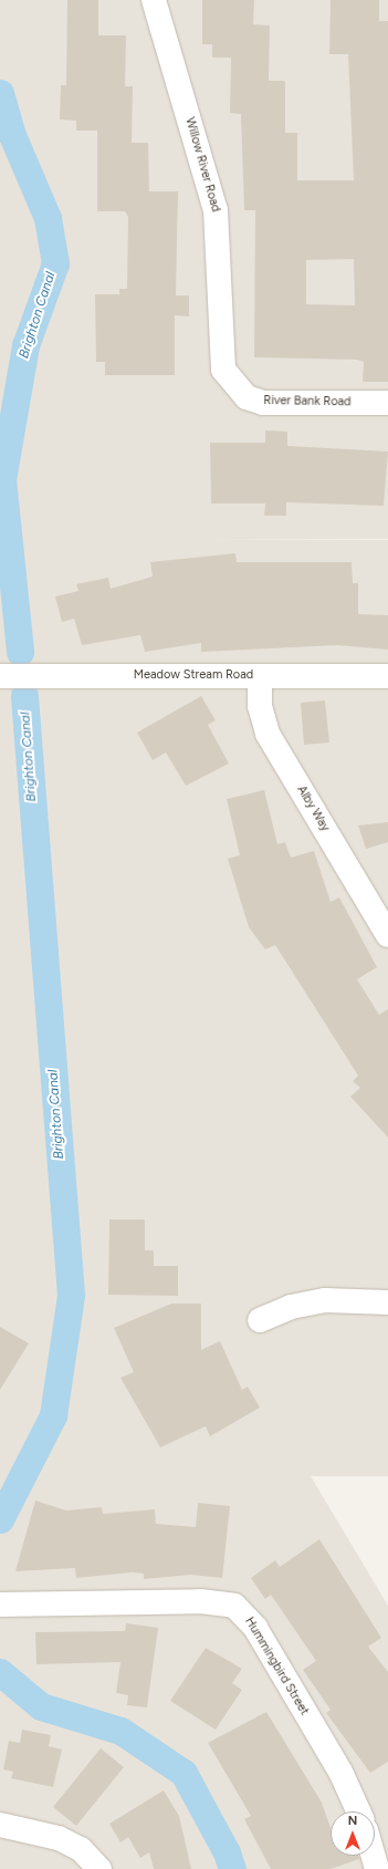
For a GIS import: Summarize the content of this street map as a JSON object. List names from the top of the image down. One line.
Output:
{"streets":{"street":["Willow River Road","River Bank Road","Meadow Stream Road","Alby Way","Hummingbird Street"]},"crossings":[["Willow River Road","River Bank Road"],["Meadow Stream Road","Alby Way"]],"water":["Brighton Canal"],"north":"top"}
